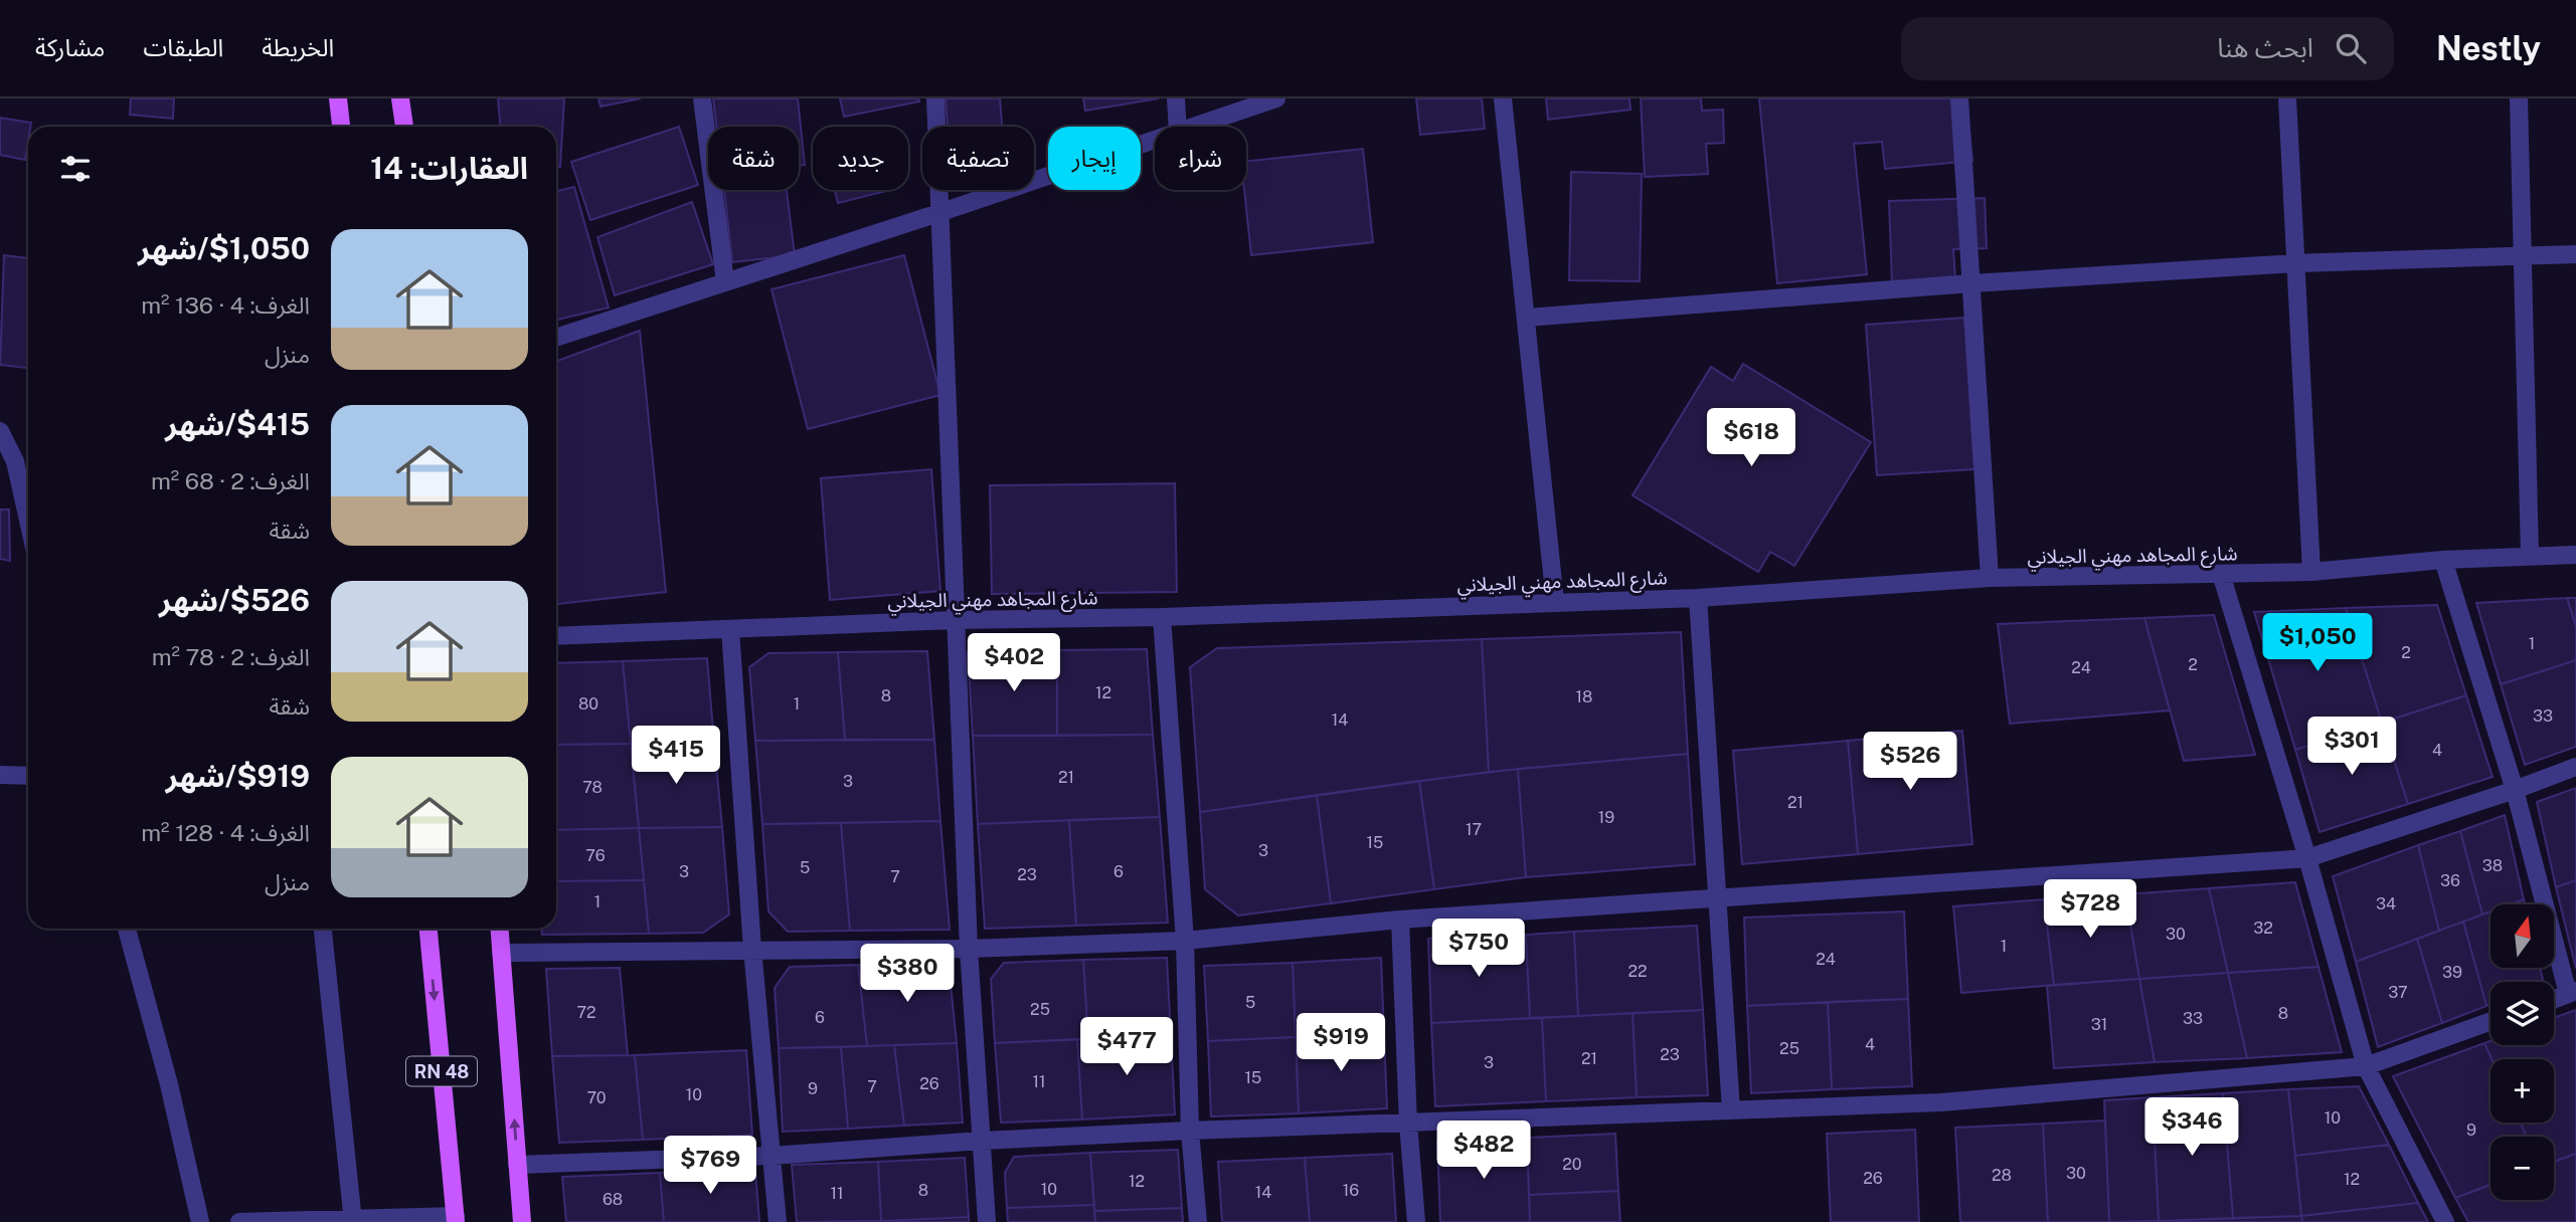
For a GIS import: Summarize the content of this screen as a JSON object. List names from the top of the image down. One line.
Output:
{"streets":{"main road":["RN 48"],"street":["شارع المجاهد مهني الجيلاني"]},"house_numbers":["1","2","2","24","12","8","18","80","1","33","14","4","21","3","78","21","19","17","15","3","76","38","5","3","6","23","7","36","1","34","32","30","1","24","22","39","37","5","25","72","8","6","33","31","4","25","23","21","3","15","11","26","7","9","10","70","10","9","20","30","28","26","12","12","10","8","16","14","11","68"],"north":"top","page":{"header":"Nestly","search":"ابحث هنا","nav":["الخريطة","الطبقات","مشاركة"],"chip":["شراء","إيجار","تصفية","جديد","شقة"],"heading":"العقارات: 14","list":[{"name":"$1,050/شهر","note":"الغرف: 4 · 136 m² · منزل"},{"name":"$415/شهر","note":"الغرف: 2 · 68 m² · شقة"},{"name":"$526/شهر","note":"الغرف: 2 · 78 m² · شقة"},{"name":"$919/شهر","note":"الغرف: 4 · 128 m² · منزل"}],"price":["$618","$1,050","$402","$301","$415","$526","$728","$750","$380","$919","$477","$346","$482","$769"],"map_buttons":["+","−"]}}
